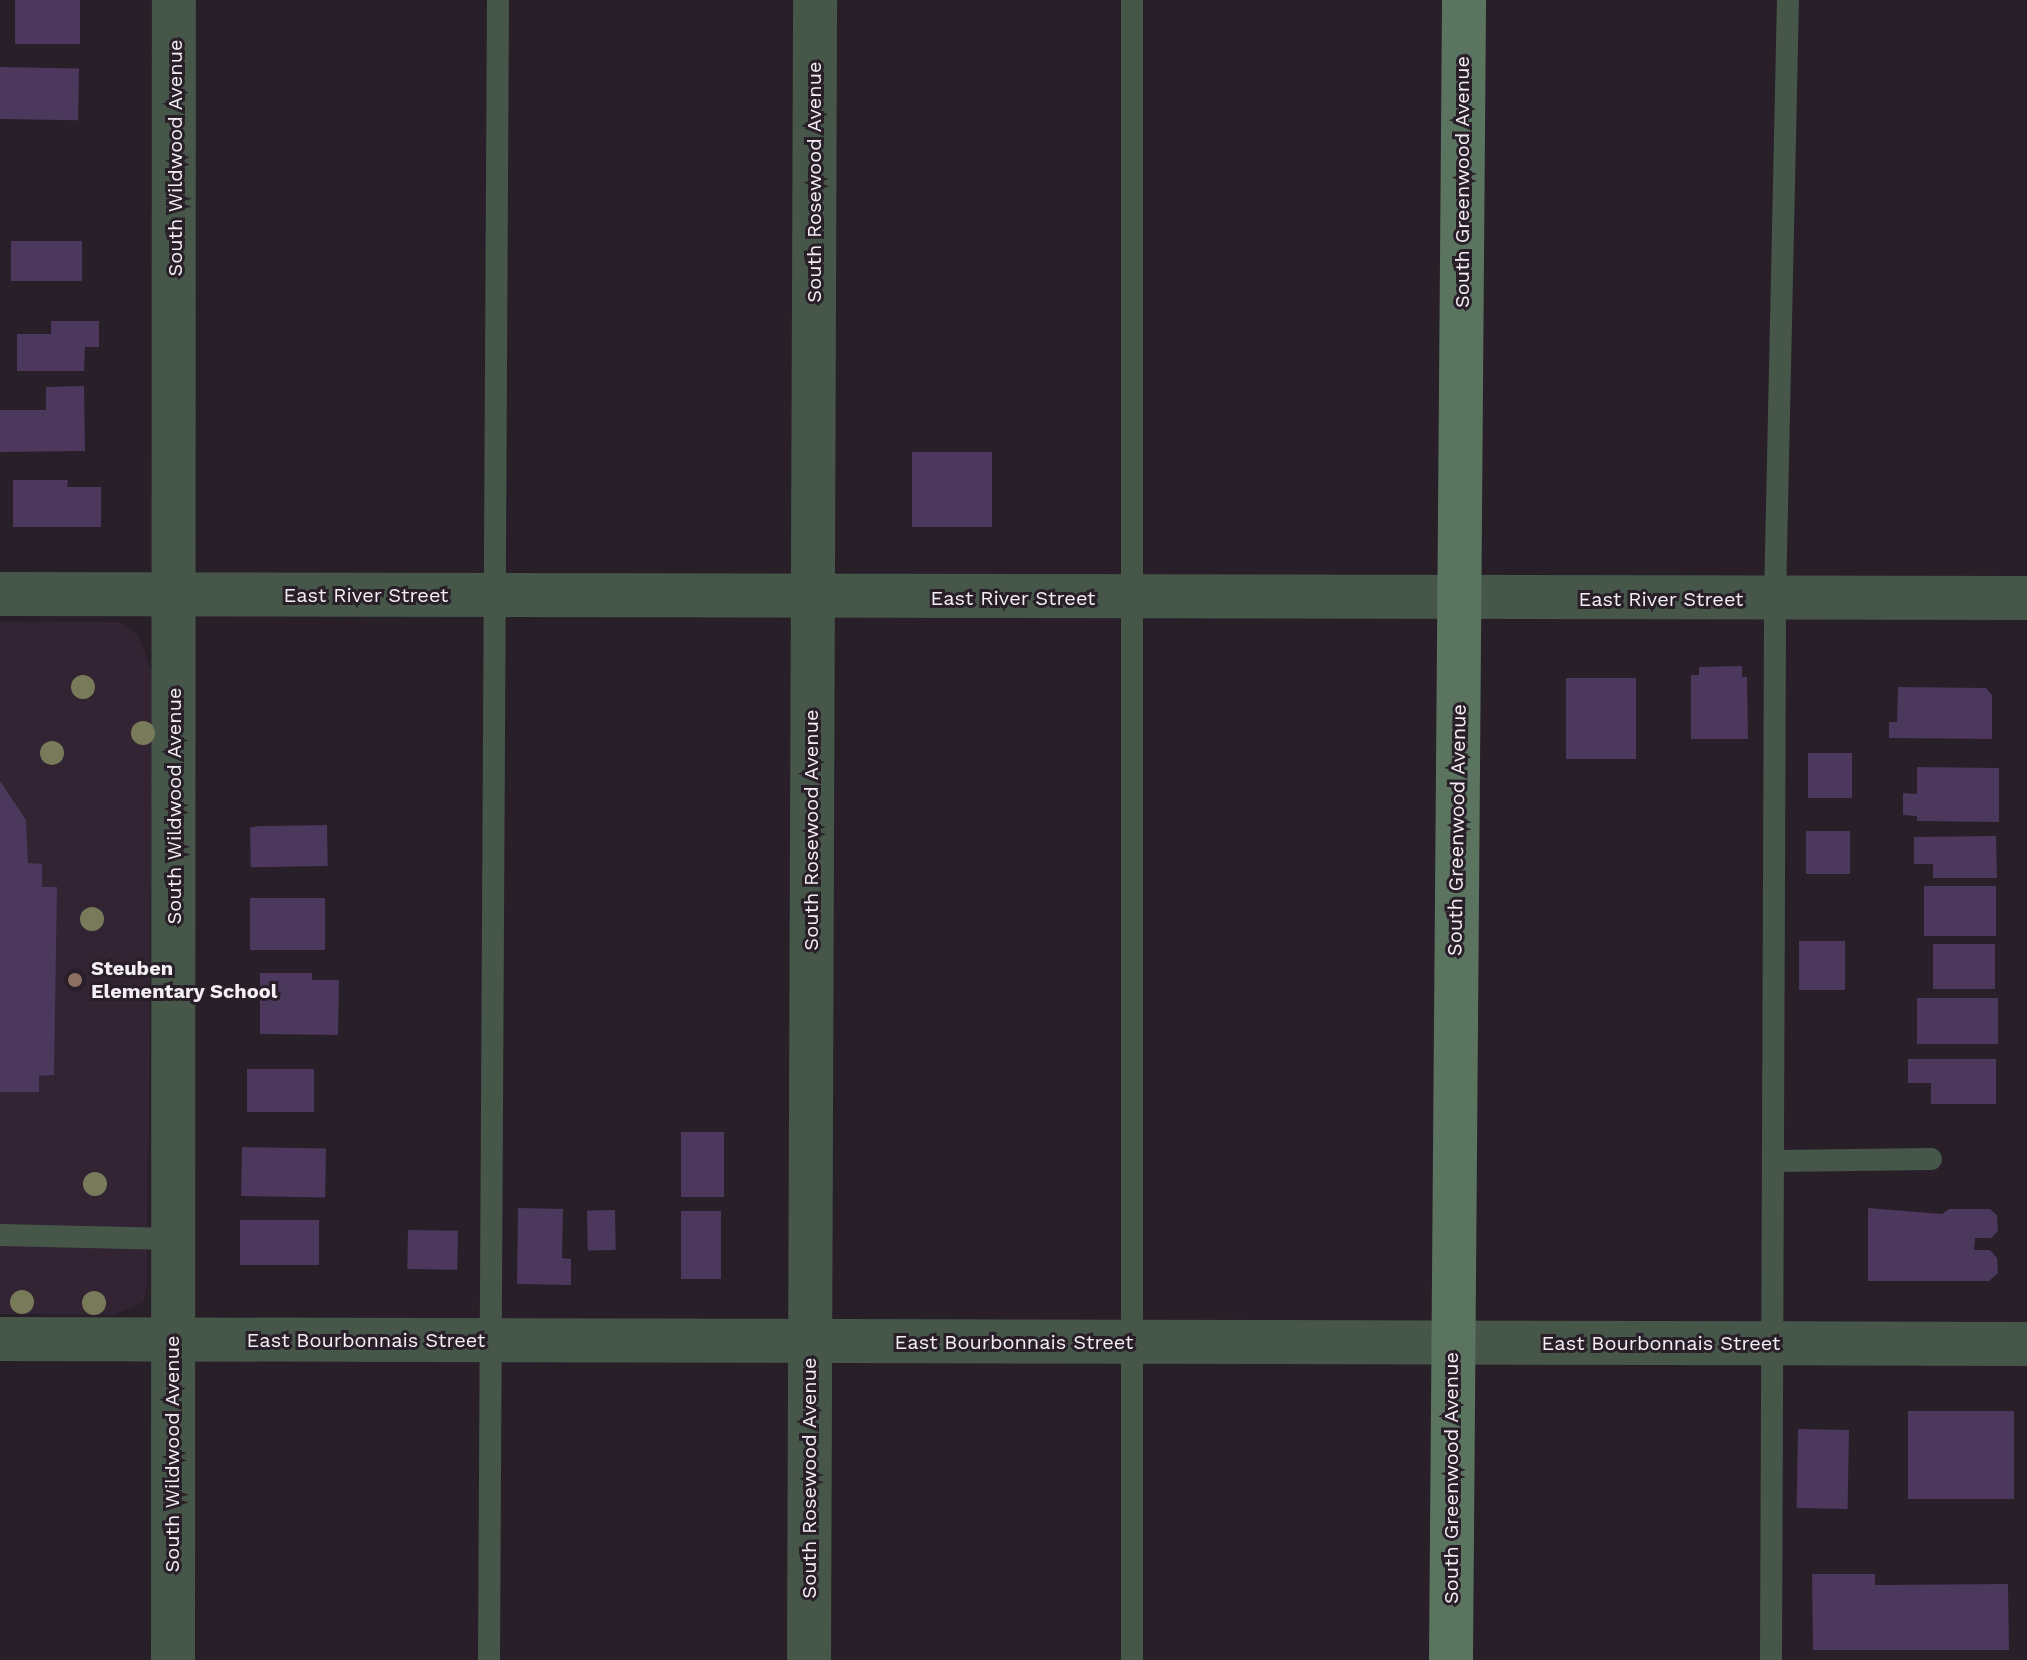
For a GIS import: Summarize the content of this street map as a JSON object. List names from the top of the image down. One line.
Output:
{"streets":{"street":["South Wildwood Avenue","South Rosewood Avenue","South Greenwood Avenue","East River Street","East Bourbonnais Street"]},"crossings":[["South Wildwood Avenue","East River Street"],["South Wildwood Avenue","East Bourbonnais Street"],["South Rosewood Avenue","East River Street"],["South Rosewood Avenue","East Bourbonnais Street"],["South Greenwood Avenue","East River Street"],["South Greenwood Avenue","East Bourbonnais Street"]],"places":["Steuben Elementary School"]}
